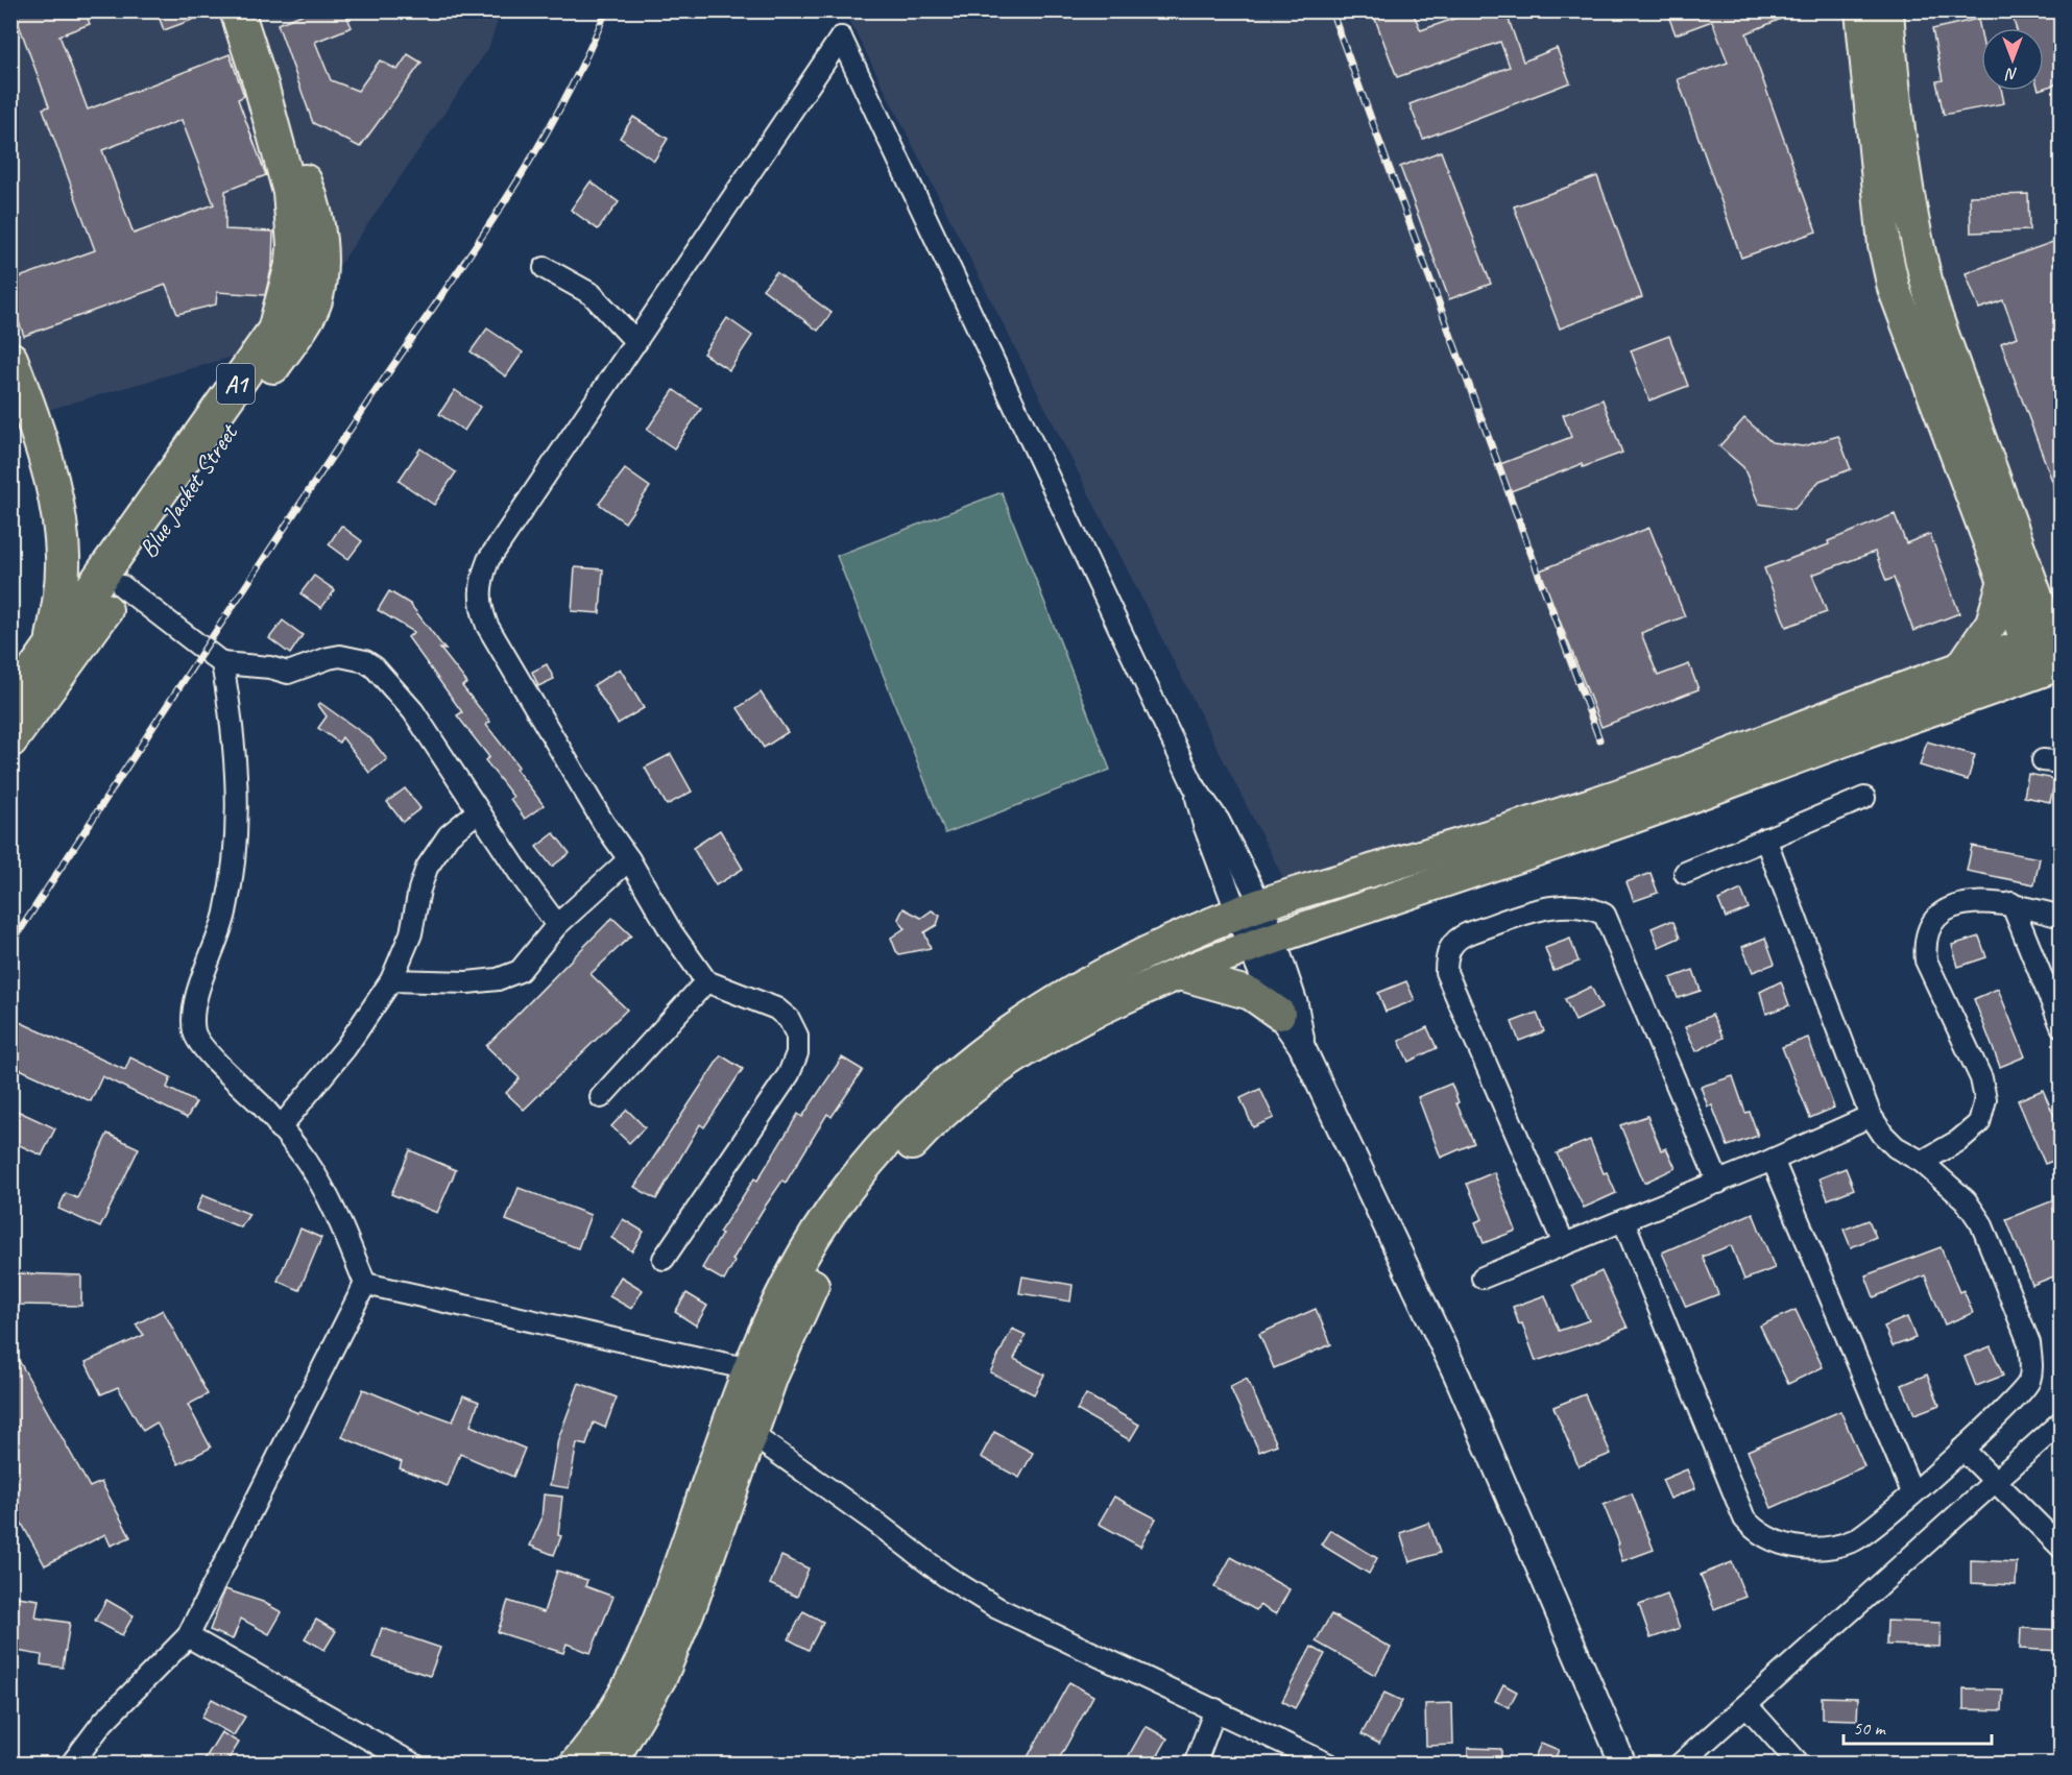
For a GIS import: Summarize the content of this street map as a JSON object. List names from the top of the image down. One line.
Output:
{"streets":{"highway":["A1","Blue Jacket Street"]},"crossings":[["A1","Blue Jacket Street"]],"scale_bar":"50 m","north":"bottom"}
